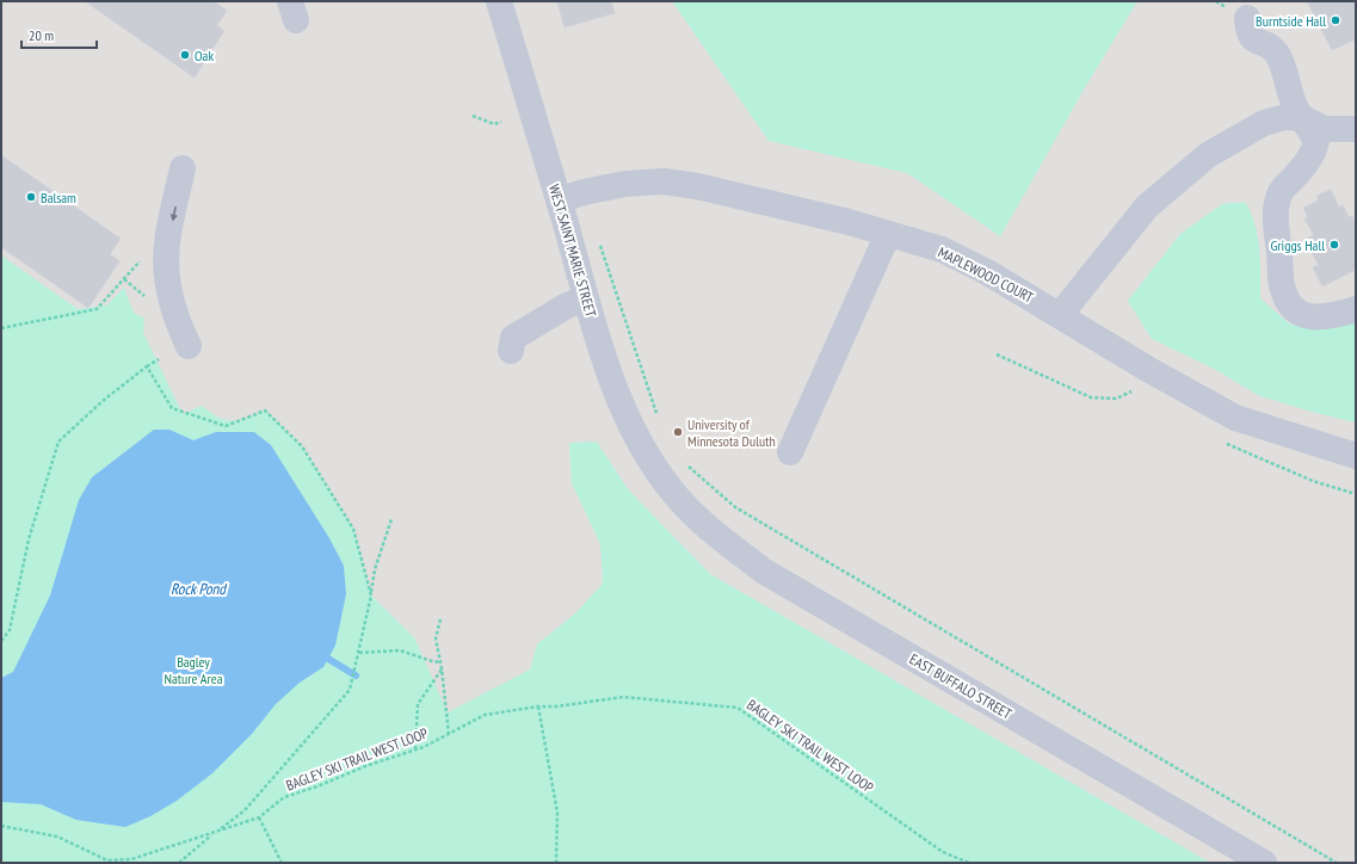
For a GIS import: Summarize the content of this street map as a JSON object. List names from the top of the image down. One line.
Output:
{"streets":{"street":["WEST SAINT MARIE STREET","MAPLEWOOD COURT","EAST BUFFALO STREET"],"path":["BAGLEY SKI TRAIL WEST LOOP"]},"crossings":[["WEST SAINT MARIE STREET","MAPLEWOOD COURT"],["WEST SAINT MARIE STREET","EAST BUFFALO STREET"]],"water":["Rock Pond"],"parks":["Bagley Nature Area"],"places":["Burntside Hall","Oak","Balsam","Griggs Hall","University of Minnesota Duluth"],"scale_bar":"20 m"}
